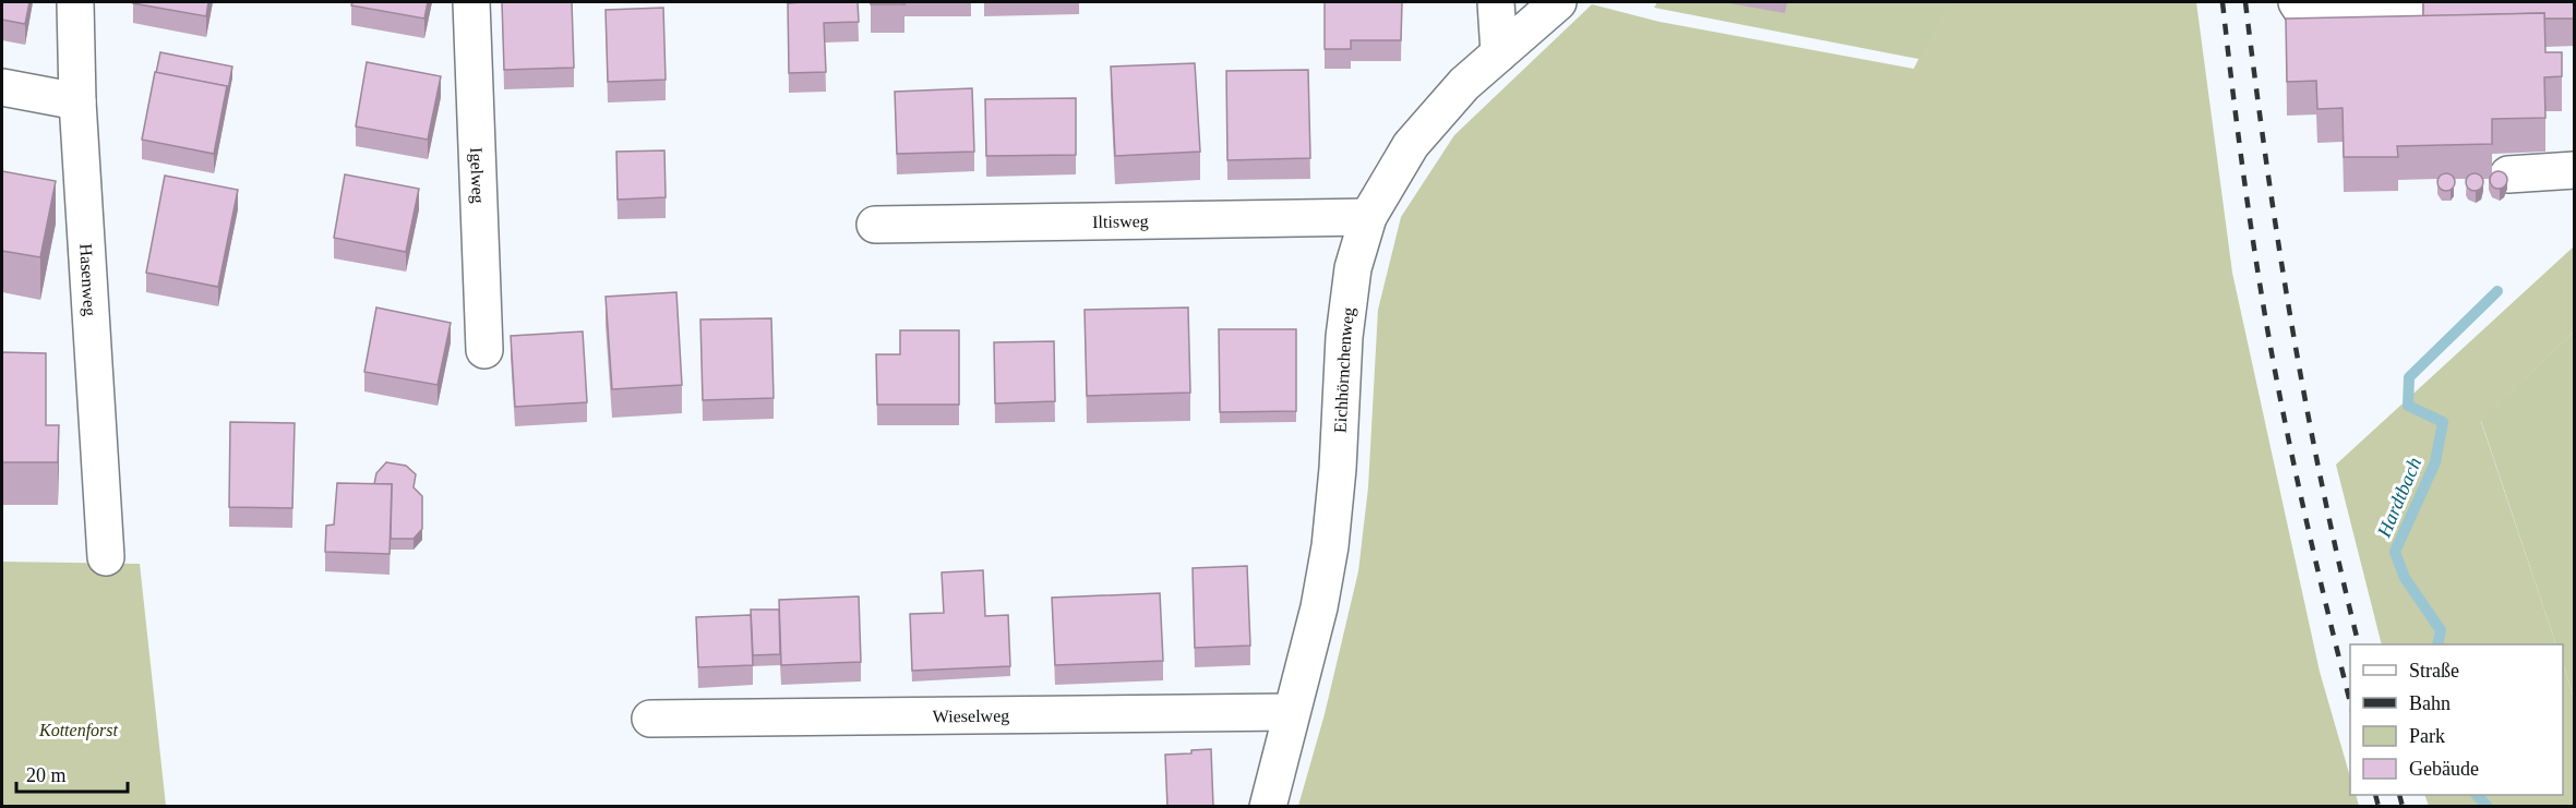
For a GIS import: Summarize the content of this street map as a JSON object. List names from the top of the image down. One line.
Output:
{"streets":{"street":["Igelweg","Iltisweg","Hasenweg","Eichhörnchenweg","Wieselweg"]},"crossings":[["Iltisweg","Eichhörnchenweg"],["Eichhörnchenweg","Wieselweg"]],"water":["Hardtbach"],"parks":["Kottenforst"],"legend":["Straße","Bahn","Park","Gebäude"],"scale_bar":"20 m"}
